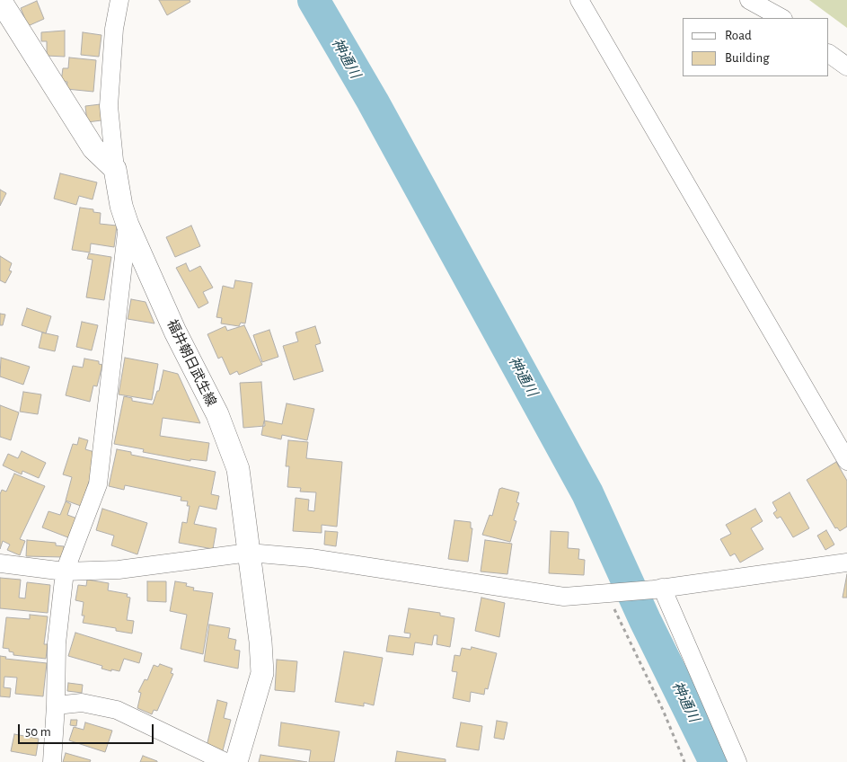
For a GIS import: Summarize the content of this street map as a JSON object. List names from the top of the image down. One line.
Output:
{"streets":{"main road":["福井朝日武生線"]},"water":["神通川"],"legend":["Road","Building"],"scale_bar":"50 m"}
